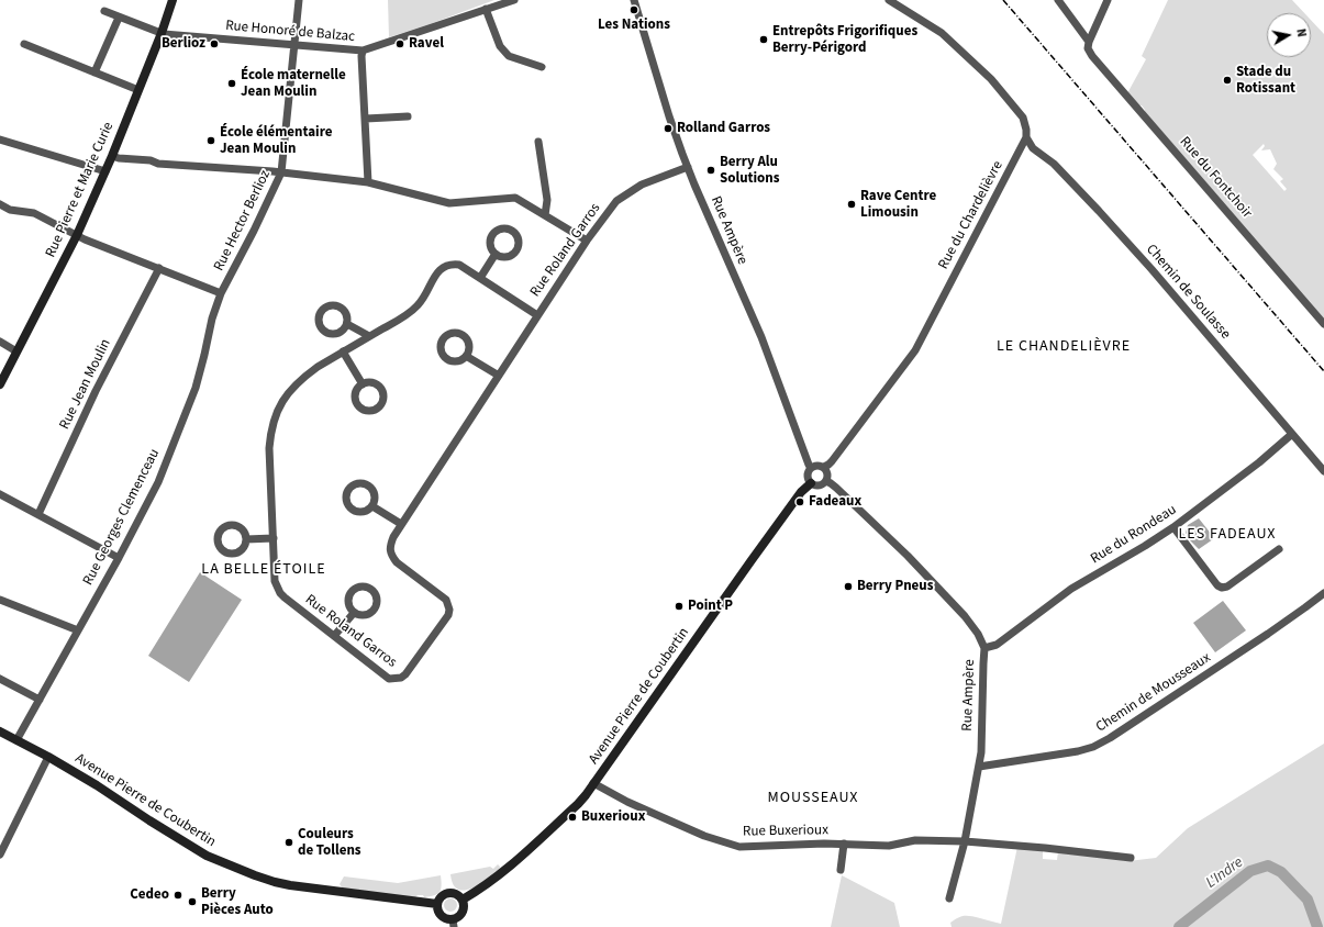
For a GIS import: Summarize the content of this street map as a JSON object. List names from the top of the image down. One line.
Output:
{"streets":{"street":["Rue Honoré de Balzac","Rue du Fontchoir","Rue Pierre et Marie Curie","Rue du Chardelièvre","Rue Hector Berlioz","Rue Ampère","Rue Roland Garros","Chemin de Soulasse","Rue Jean Moulin","Rue Georges Clemenceau","Rue du Rondeau","Chemin de Mousseaux","Avenue Pierre de Coubertin","Rue Buxerioux"]},"crossings":[["Rue Honoré de Balzac","Rue Pierre et Marie Curie"],["Rue Honoré de Balzac","Rue Hector Berlioz"],["Rue du Chardelièvre","Rue Ampère"],["Rue du Chardelièvre","Chemin de Soulasse"],["Rue du Chardelièvre","Avenue Pierre de Coubertin"],["Rue Hector Berlioz","Rue Georges Clemenceau"],["Rue Ampère","Rue Roland Garros"],["Rue Ampère","Rue du Rondeau"],["Rue Ampère","Chemin de Mousseaux"],["Rue Ampère","Avenue Pierre de Coubertin"],["Rue Ampère","Rue Buxerioux"],["Chemin de Soulasse","Rue du Rondeau"],["Rue Georges Clemenceau","Avenue Pierre de Coubertin"],["Avenue Pierre de Coubertin","Rue Buxerioux"]],"districts":["LE CHANDELIÈVRE","LES FADEAUX","LA BELLE ÉTOILE","MOUSSEAUX"],"water":["L'Indre"],"places":["Les Nations","Entrepôts Frigorifiques Berry-Périgord","Berlioz","Ravel","Stade du Rotissant","École maternelle Jean Moulin","Rolland Garros","École élémentaire Jean Moulin","Berry Alu Solutions","Rave Centre Limousin","Fadeaux","Berry Pneus","Point P","Buxerioux","Couleurs de Tollens","Cedeo","Berry Pièces Auto"],"north":"right"}
